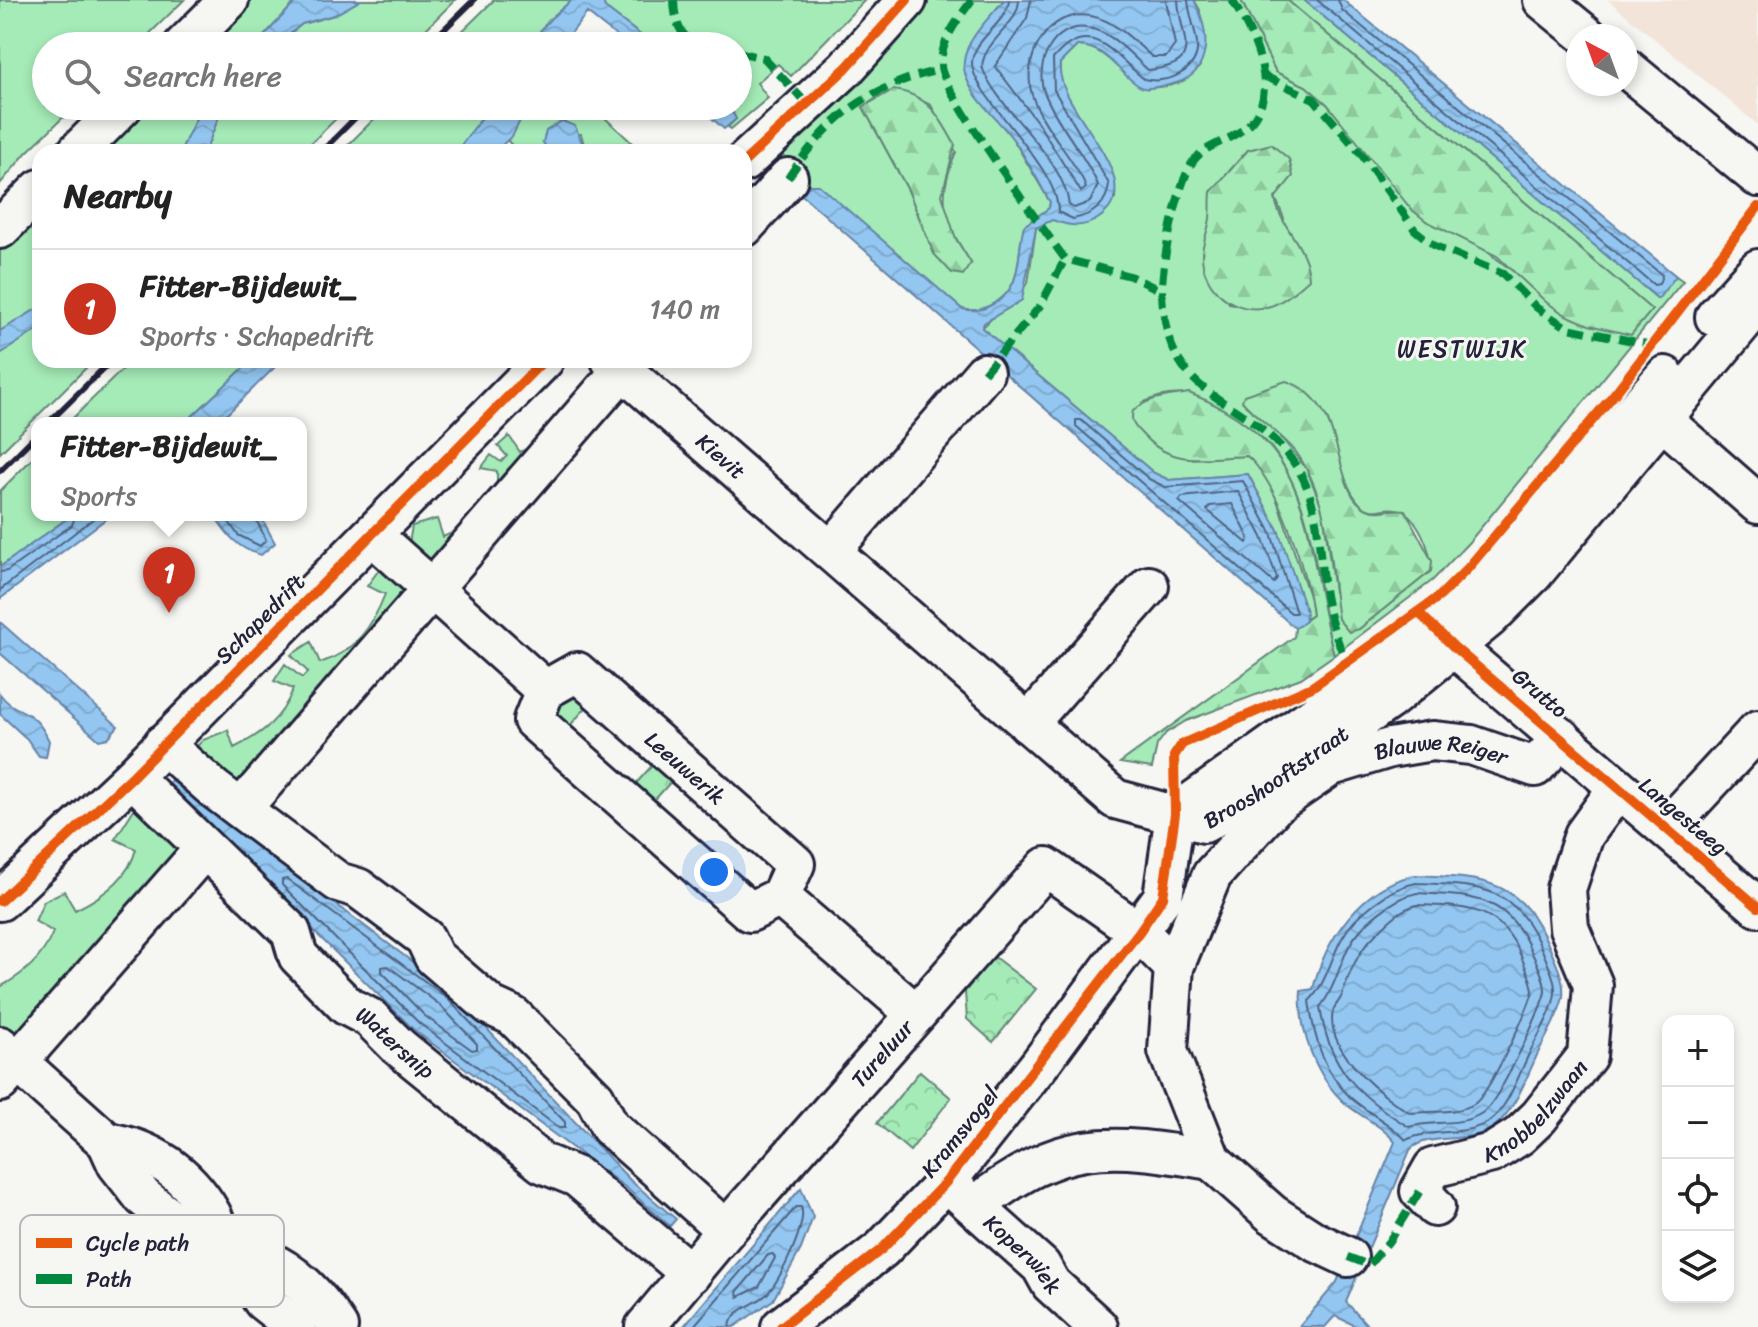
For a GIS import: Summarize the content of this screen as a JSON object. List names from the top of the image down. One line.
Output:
{"streets":{"street":["Kievit","Schapedrift","Grutto","Blauwe Reiger","Leeuwerik","Brooshooftstraat","Langesteeg","Watersnip","Tureluur","Knobbelzwaan","Kramsvogel","Koperwiek"]},"crossings":[["Kievit","Brooshooftstraat"],["Schapedrift","Watersnip"],["Grutto","Blauwe Reiger"],["Grutto","Brooshooftstraat"],["Grutto","Langesteeg"],["Grutto","Knobbelzwaan"],["Langesteeg","Knobbelzwaan"],["Watersnip","Tureluur"],["Tureluur","Kramsvogel"],["Kramsvogel","Koperwiek"]],"districts":["WESTWIJK"],"legend":["Cycle path","Path"],"north":"top left","page":{"search":"Search here","heading":"Nearby","list":[{"mark":"1","name":"Fitter-Bijdewit_","note":"Sports · Schapedrift","value":"140 m"}],"popup":["Fitter-Bijdewit_","Sports"],"pins":"1","map_buttons":["+","−"]}}
